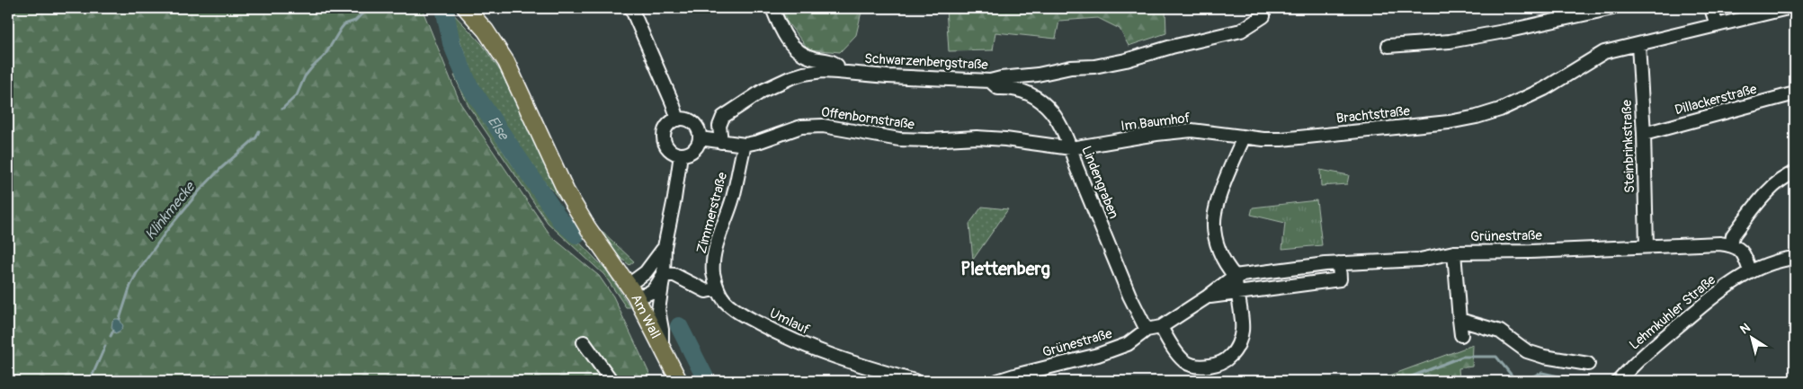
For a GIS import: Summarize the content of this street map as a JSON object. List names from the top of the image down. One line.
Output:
{"streets":{"main road":["Am Wall"],"street":["Schwarzenbergstraße","Dillackerstraße","Brachtstraße","Offenbornstraße","Im Baumhof","Steinbrinkstraße","Lindengraben","Zimmerstraße","Grünestraße","Lehmkuhler Straße","Umlauf"]},"crossings":[["Schwarzenbergstraße","Lindengraben"],["Dillackerstraße","Steinbrinkstraße"],["Brachtstraße","Im Baumhof"],["Brachtstraße","Steinbrinkstraße"],["Offenbornstraße","Im Baumhof"],["Offenbornstraße","Lindengraben"],["Offenbornstraße","Zimmerstraße"],["Im Baumhof","Lindengraben"],["Steinbrinkstraße","Grünestraße"],["Lindengraben","Grünestraße"],["Zimmerstraße","Umlauf"]],"districts":["Plettenberg"],"water":["Else","Klinkmecke"],"north":"top left"}
